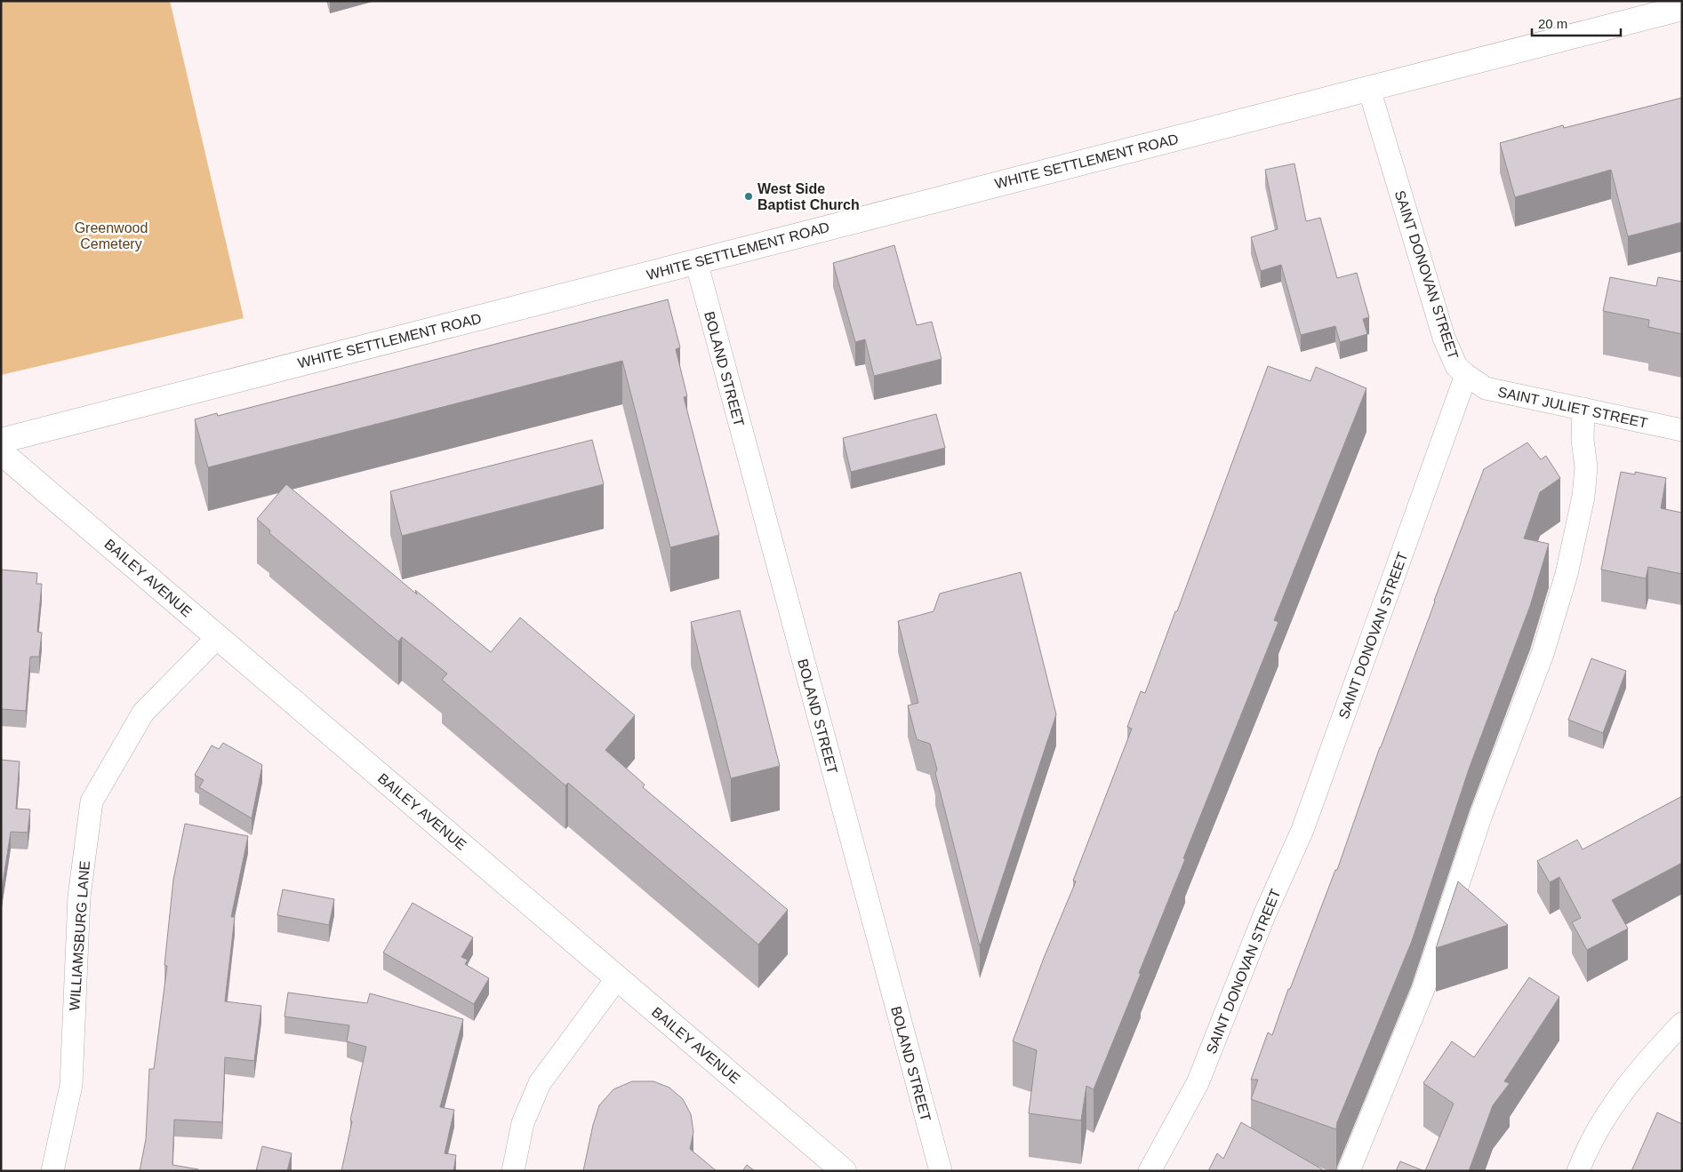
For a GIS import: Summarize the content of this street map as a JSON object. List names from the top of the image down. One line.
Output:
{"streets":{"main road":["WHITE SETTLEMENT ROAD","BAILEY AVENUE"],"street":["SAINT DONOVAN STREET","BOLAND STREET","SAINT JULIET STREET","WILLIAMSBURG LANE"]},"crossings":[["WHITE SETTLEMENT ROAD","SAINT DONOVAN STREET"],["WHITE SETTLEMENT ROAD","BOLAND STREET"],["SAINT DONOVAN STREET","SAINT JULIET STREET"],["BAILEY AVENUE","WILLIAMSBURG LANE"]],"parks":["Greenwood Cemetery"],"places":["West Side Baptist Church"],"scale_bar":"20 m"}
